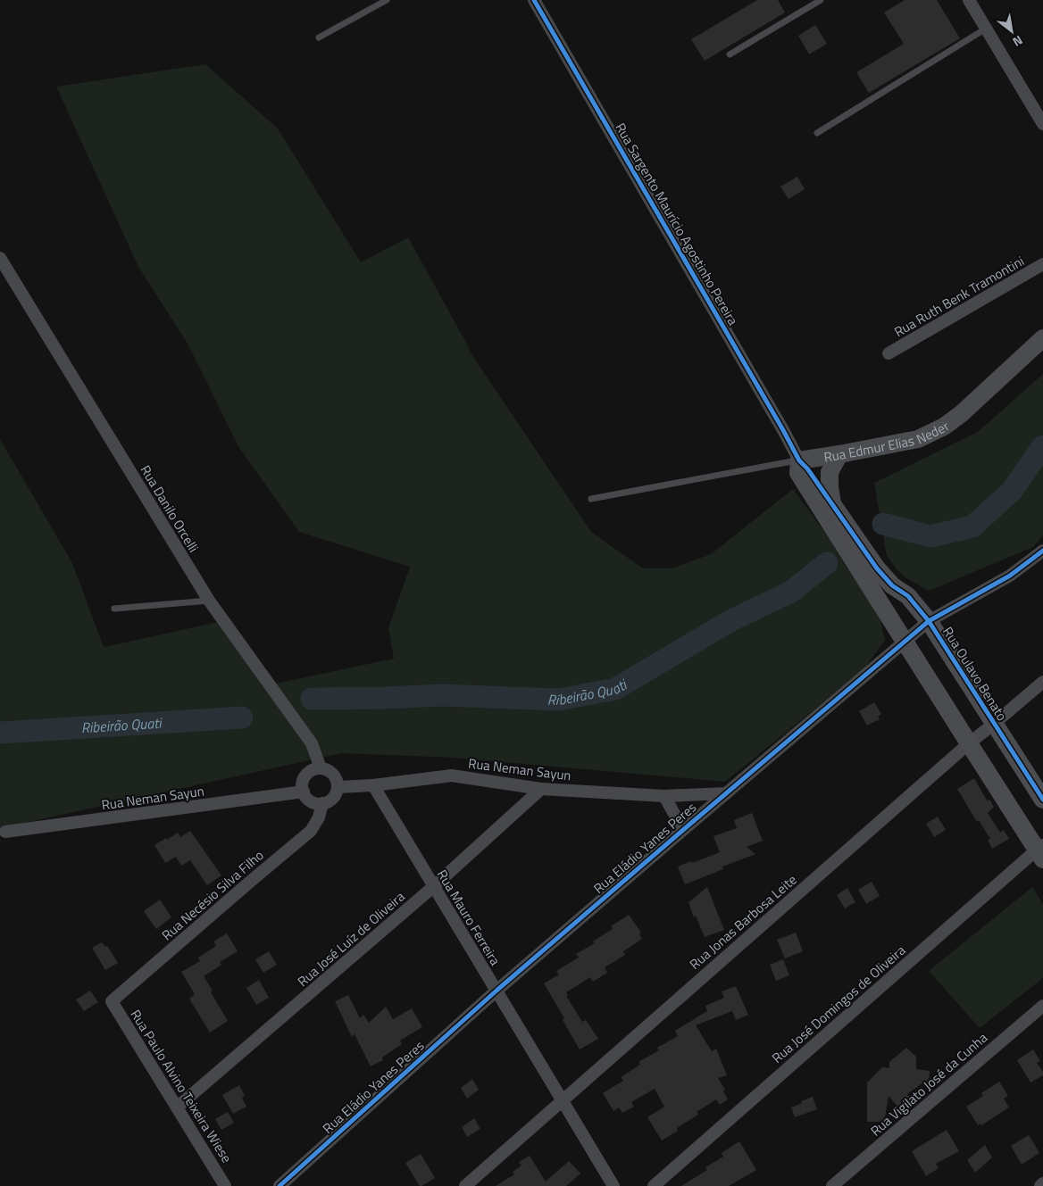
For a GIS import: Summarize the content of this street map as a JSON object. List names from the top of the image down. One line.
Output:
{"streets":{"street":["Rua Sargento Maurício Agostinho Pereira","Rua Ruth Benk Tramontini","Rua Edmur Elias Neder","Rua Danilo Orcelli","Rua Oulavo Benato","Rua Neman Sayun","Rua Eládio Yanes Peres","Rua Necésio Silva Filho","Rua Mauro Ferreira","Rua Jonas Barbosa Leite","Rua José Luíz de Oliveira","Rua José Domingos de Oliveira","Rua Vigilato José da Cunha","Rua Paulo Alvino Teixeira Wiese"]},"crossings":[["Rua Sargento Maurício Agostinho Pereira","Rua Edmur Elias Neder"],["Rua Sargento Maurício Agostinho Pereira","Rua Oulavo Benato"],["Rua Edmur Elias Neder","Rua Oulavo Benato"],["Rua Danilo Orcelli","Rua Neman Sayun"],["Rua Danilo Orcelli","Rua Necésio Silva Filho"],["Rua Oulavo Benato","Rua Eládio Yanes Peres"],["Rua Oulavo Benato","Rua Jonas Barbosa Leite"],["Rua Neman Sayun","Rua Eládio Yanes Peres"],["Rua Neman Sayun","Rua Necésio Silva Filho"],["Rua Neman Sayun","Rua Mauro Ferreira"],["Rua Neman Sayun","Rua José Luíz de Oliveira"],["Rua Eládio Yanes Peres","Rua Mauro Ferreira"],["Rua Necésio Silva Filho","Rua Paulo Alvino Teixeira Wiese"],["Rua Mauro Ferreira","Rua Jonas Barbosa Leite"],["Rua Mauro Ferreira","Rua José Luíz de Oliveira"],["Rua José Luíz de Oliveira","Rua Paulo Alvino Teixeira Wiese"]],"water":["Ribeirão Quati"],"north":"bottom right"}
